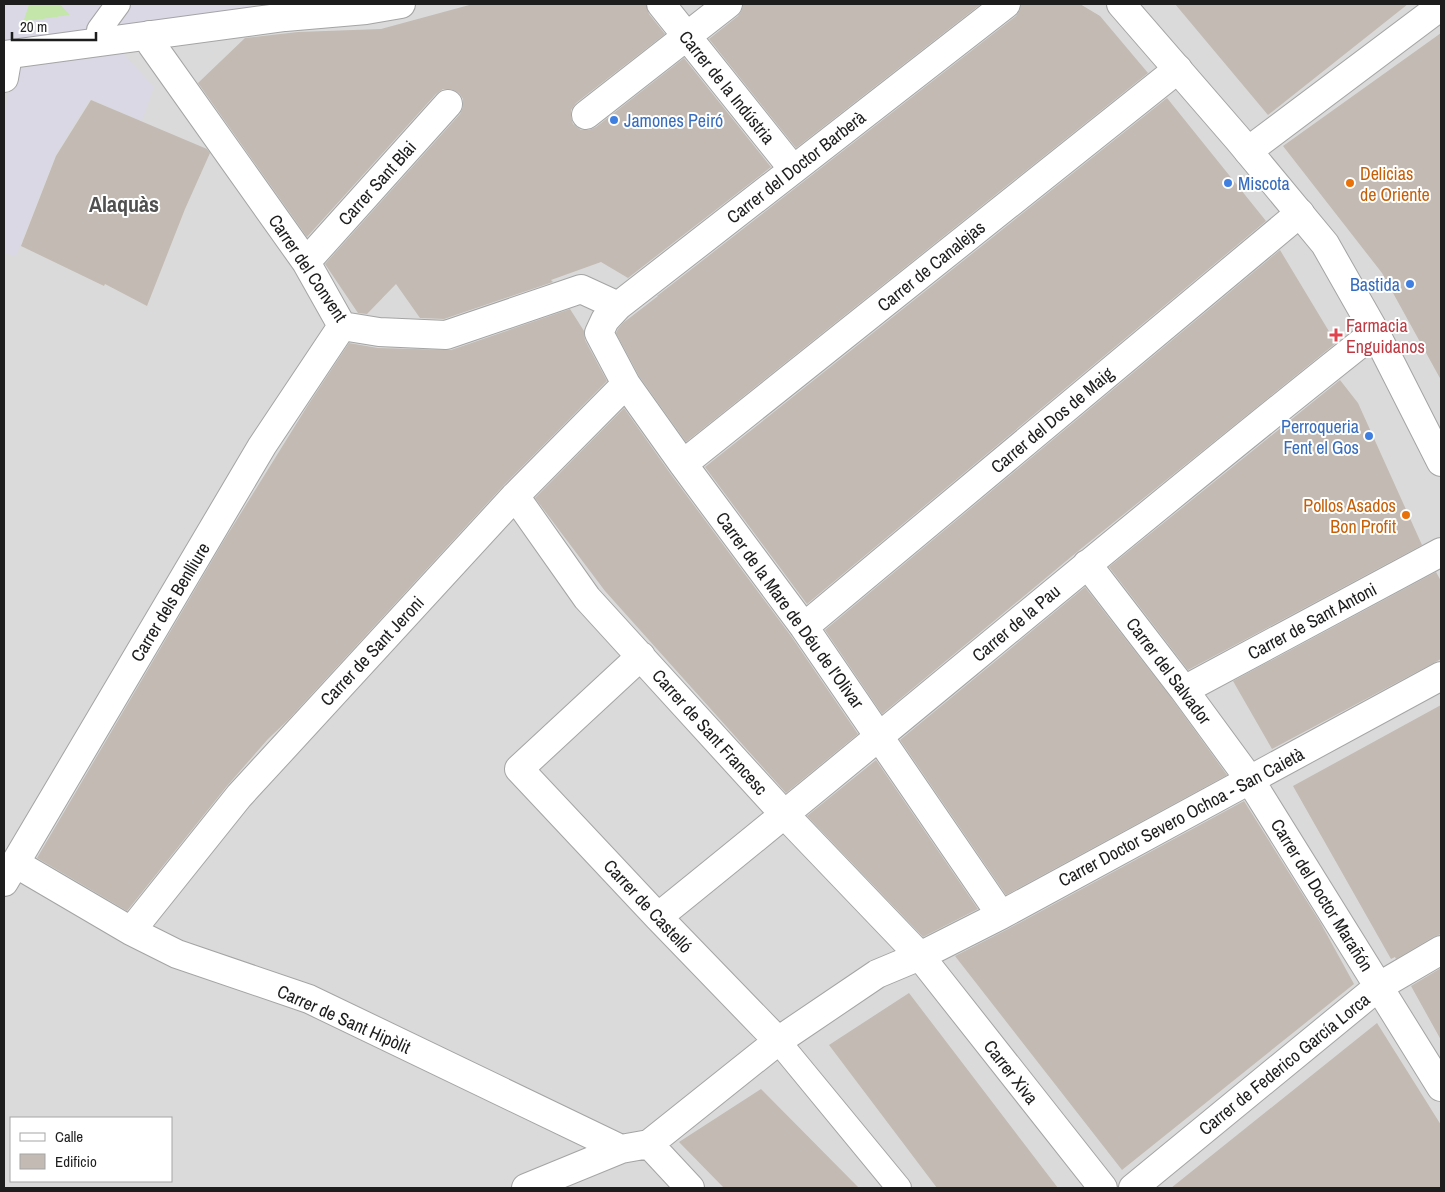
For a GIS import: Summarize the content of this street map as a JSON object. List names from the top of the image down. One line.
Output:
{"streets":{"street":["Carrer de la Indústria","Carrer del Doctor Barberà","Carrer Sant Blai","Carrer de Canalejas","Carrer del Convent","Carrer del Dos de Maig","Carrer dels Benlliure","Carrer de la Mare de Déu de l'Olivar","Carrer de Sant Antoni","Carrer de la Pau","Carrer de Sant Jeroni","Carrer del Salvador","Carrer de Sant Francesc","Carrer Doctor Severo Ochoa - San Caietà","Carrer del Doctor Marañón","Carrer de Castelló","Carrer de Sant Hipòlit","Carrer de Federico García Lorca","Carrer Xiva"]},"crossings":[["Carrer de la Indústria","Carrer del Doctor Barberà"],["Carrer del Doctor Barberà","Carrer del Convent"],["Carrer del Doctor Barberà","Carrer de la Mare de Déu de l'Olivar"],["Carrer Sant Blai","Carrer del Convent"],["Carrer de Canalejas","Carrer de la Mare de Déu de l'Olivar"],["Carrer del Convent","Carrer dels Benlliure"],["Carrer del Convent","Carrer de la Mare de Déu de l'Olivar"],["Carrer del Dos de Maig","Carrer de la Mare de Déu de l'Olivar"],["Carrer dels Benlliure","Carrer de Sant Hipòlit"],["Carrer de la Mare de Déu de l'Olivar","Carrer de la Pau"],["Carrer de la Mare de Déu de l'Olivar","Carrer de Sant Jeroni"],["Carrer de la Mare de Déu de l'Olivar","Carrer Doctor Severo Ochoa - San Caietà"],["Carrer de Sant Antoni","Carrer del Salvador"],["Carrer de la Pau","Carrer del Salvador"],["Carrer de la Pau","Carrer de Sant Francesc"],["Carrer de la Pau","Carrer de Castelló"],["Carrer de Sant Jeroni","Carrer de Sant Francesc"],["Carrer de Sant Jeroni","Carrer de Sant Hipòlit"],["Carrer del Salvador","Carrer Doctor Severo Ochoa - San Caietà"],["Carrer del Salvador","Carrer del Doctor Marañón"],["Carrer de Sant Francesc","Carrer Doctor Severo Ochoa - San Caietà"],["Carrer de Sant Francesc","Carrer de Castelló"],["Carrer de Sant Francesc","Carrer Xiva"],["Carrer Doctor Severo Ochoa - San Caietà","Carrer del Doctor Marañón"],["Carrer Doctor Severo Ochoa - San Caietà","Carrer de Castelló"],["Carrer Doctor Severo Ochoa - San Caietà","Carrer Xiva"],["Carrer del Doctor Marañón","Carrer de Federico García Lorca"]],"districts":["Alaquàs"],"places":{"other":["Jamones Peiró","Miscota","Delicias de Oriente","Bastida","Perroqueria Fent el Gos","Pollos Asados Bon Profit"],"health":["Farmacia Enguidanos"]},"legend":["Calle","Edificio"],"scale_bar":"20 m"}
